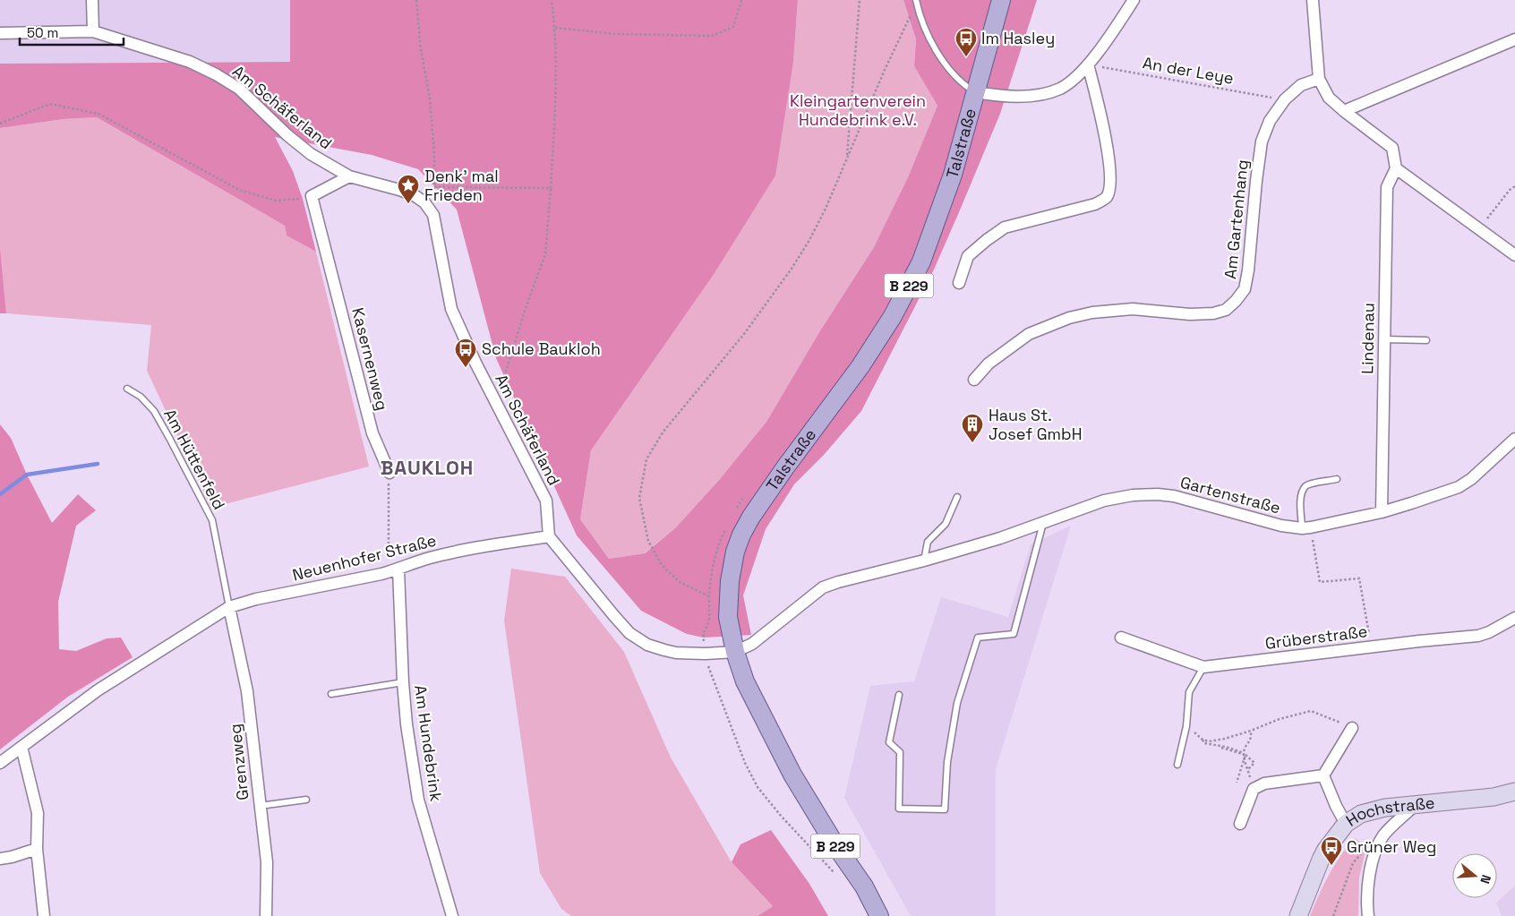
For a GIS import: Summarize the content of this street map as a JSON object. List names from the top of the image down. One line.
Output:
{"streets":{"main road":["Talstraße","B 229","Hochstraße"],"street":["Am Schäferland","Am Gartenhang","Lindenau","Kasernenweg","Gartenstraße","Neuenhofer Straße","Grüberstraße","Am Hundebrink","Grenzweg"],"lane":["Am Hüttenfeld"],"path":["An der Leye"]},"crossings":[["An der Leye","Am Gartenhang"],["Am Schäferland","Neuenhofer Straße"],["Talstraße","Gartenstraße"],["Lindenau","Gartenstraße"],["Am Hüttenfeld","Neuenhofer Straße"],["Am Hüttenfeld","Grenzweg"],["Neuenhofer Straße","Am Hundebrink"],["Neuenhofer Straße","Grenzweg"]],"districts":["BAUKLOH"],"parks":["Kleingartenverein Hundebrink e.V."],"places":{"bus stop":["Im Hasley","Schule Baukloh","Grüner Weg"],"place":["Denk' mal Frieden"],"building":["Haus St. Josef GmbH"]},"scale_bar":"50 m","north":"right"}
